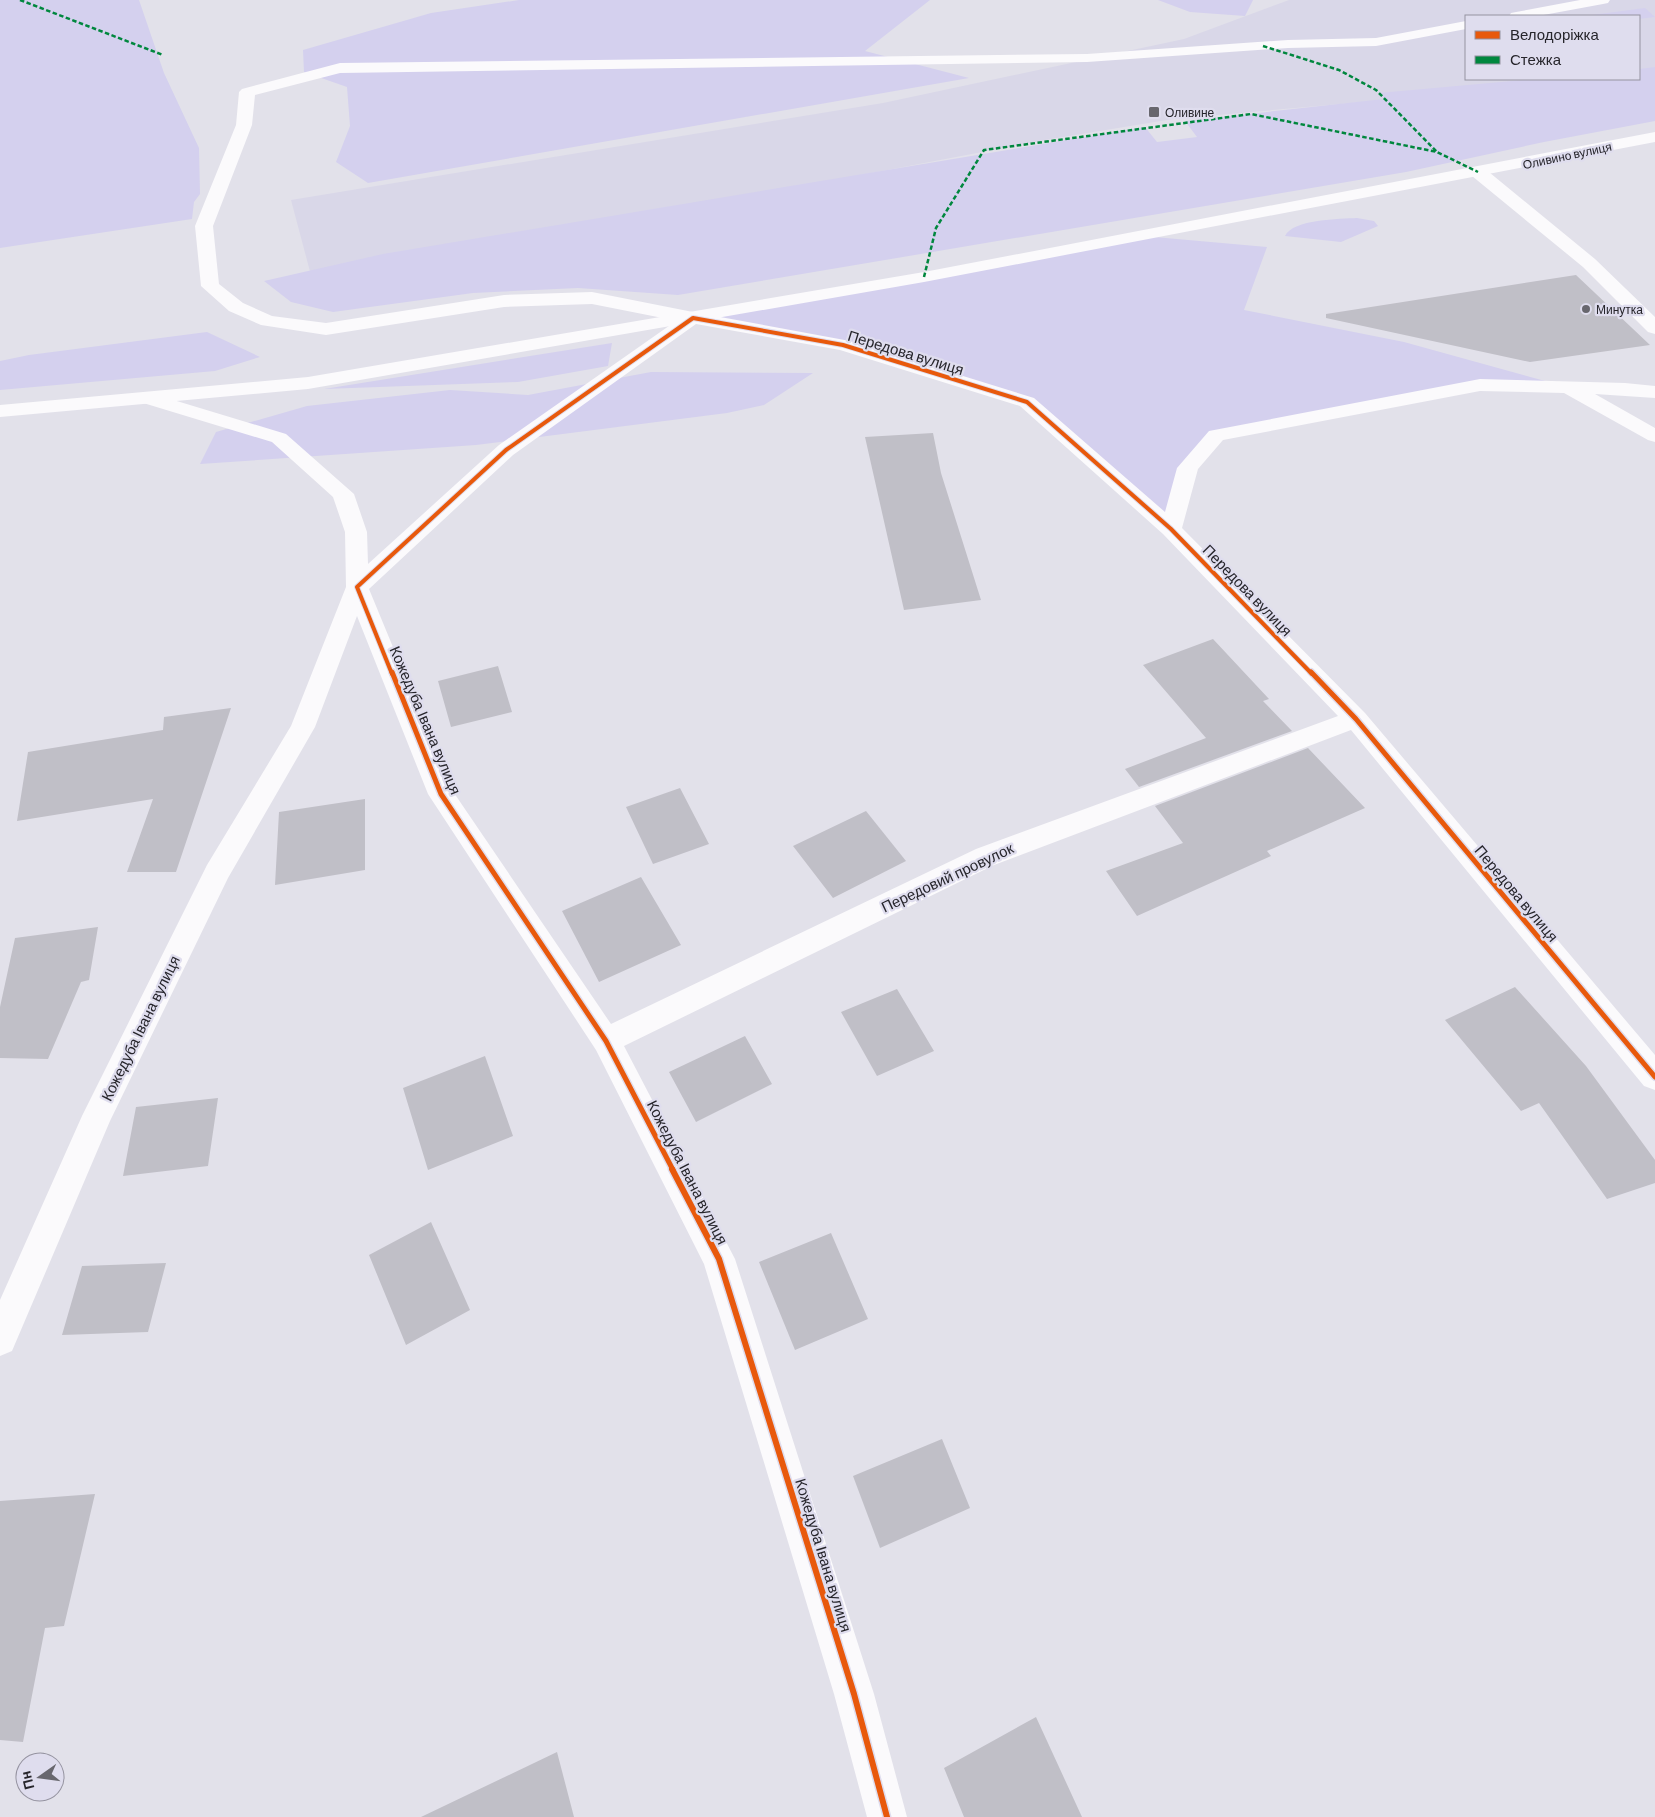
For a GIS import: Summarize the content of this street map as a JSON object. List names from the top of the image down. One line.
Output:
{"streets":{"street":["Оливино вулиця","Передова вулиця","Кожедуба Івана вулиця","Передовий провулок"]},"crossings":[["Оливино вулиця","Передова вулиця"],["Передова вулиця","Передовий провулок"],["Кожедуба Івана вулиця","Передовий провулок"]],"places":{"transit":["Оливине"],"other":["Минутка"]},"legend":["Велодоріжка","Стежка"],"north":"left"}
